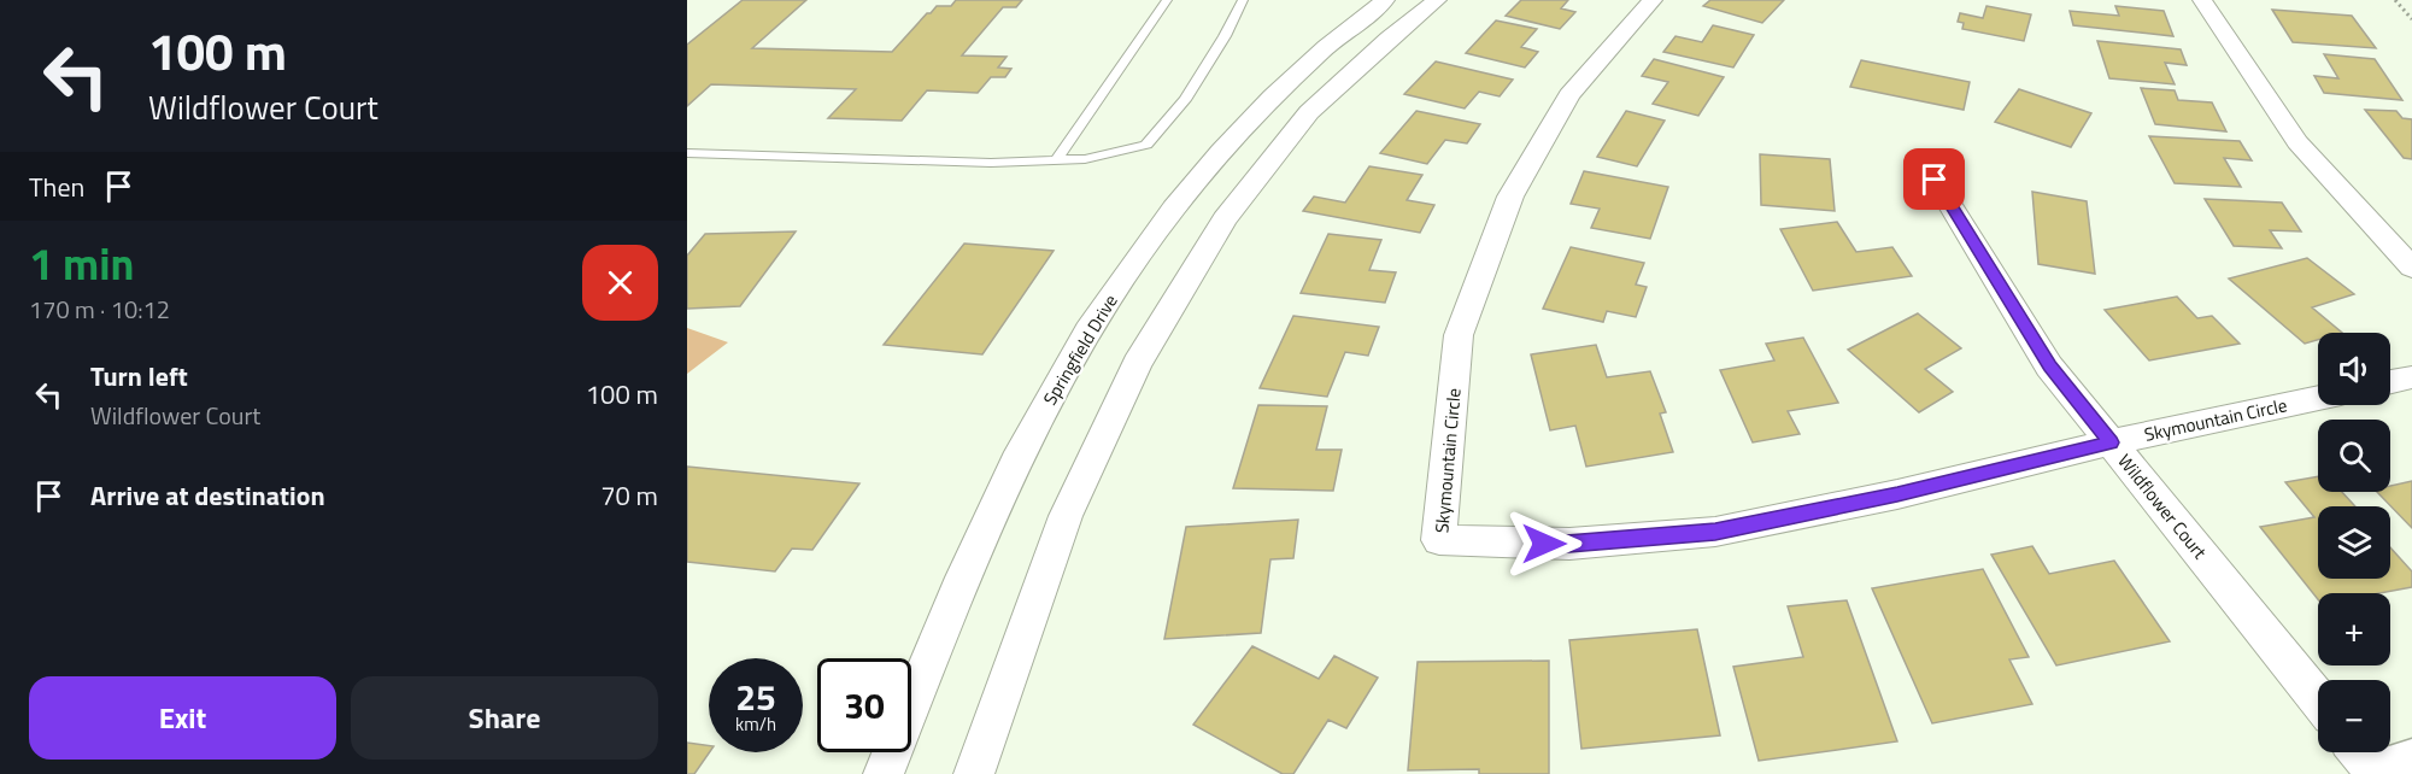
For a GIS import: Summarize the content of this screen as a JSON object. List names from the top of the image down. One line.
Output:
{"streets":{"street":["Springfield Drive","Skymountain Circle","Wildflower Court"]},"crossings":[["Skymountain Circle","Wildflower Court"]],"page":{"turn":["100 m","Wildflower Court"],"then":"Then","heading":["1 min","170 m · 10:12"],"map_buttons":["+","−"],"list":[{"name":"Turn left","note":"Wildflower Court","value":"100 m"},{"name":"Arrive at destination","value":"70 m"}],"speed":"25 km/h","limit":"30","buttons":["Exit","Share"]}}
